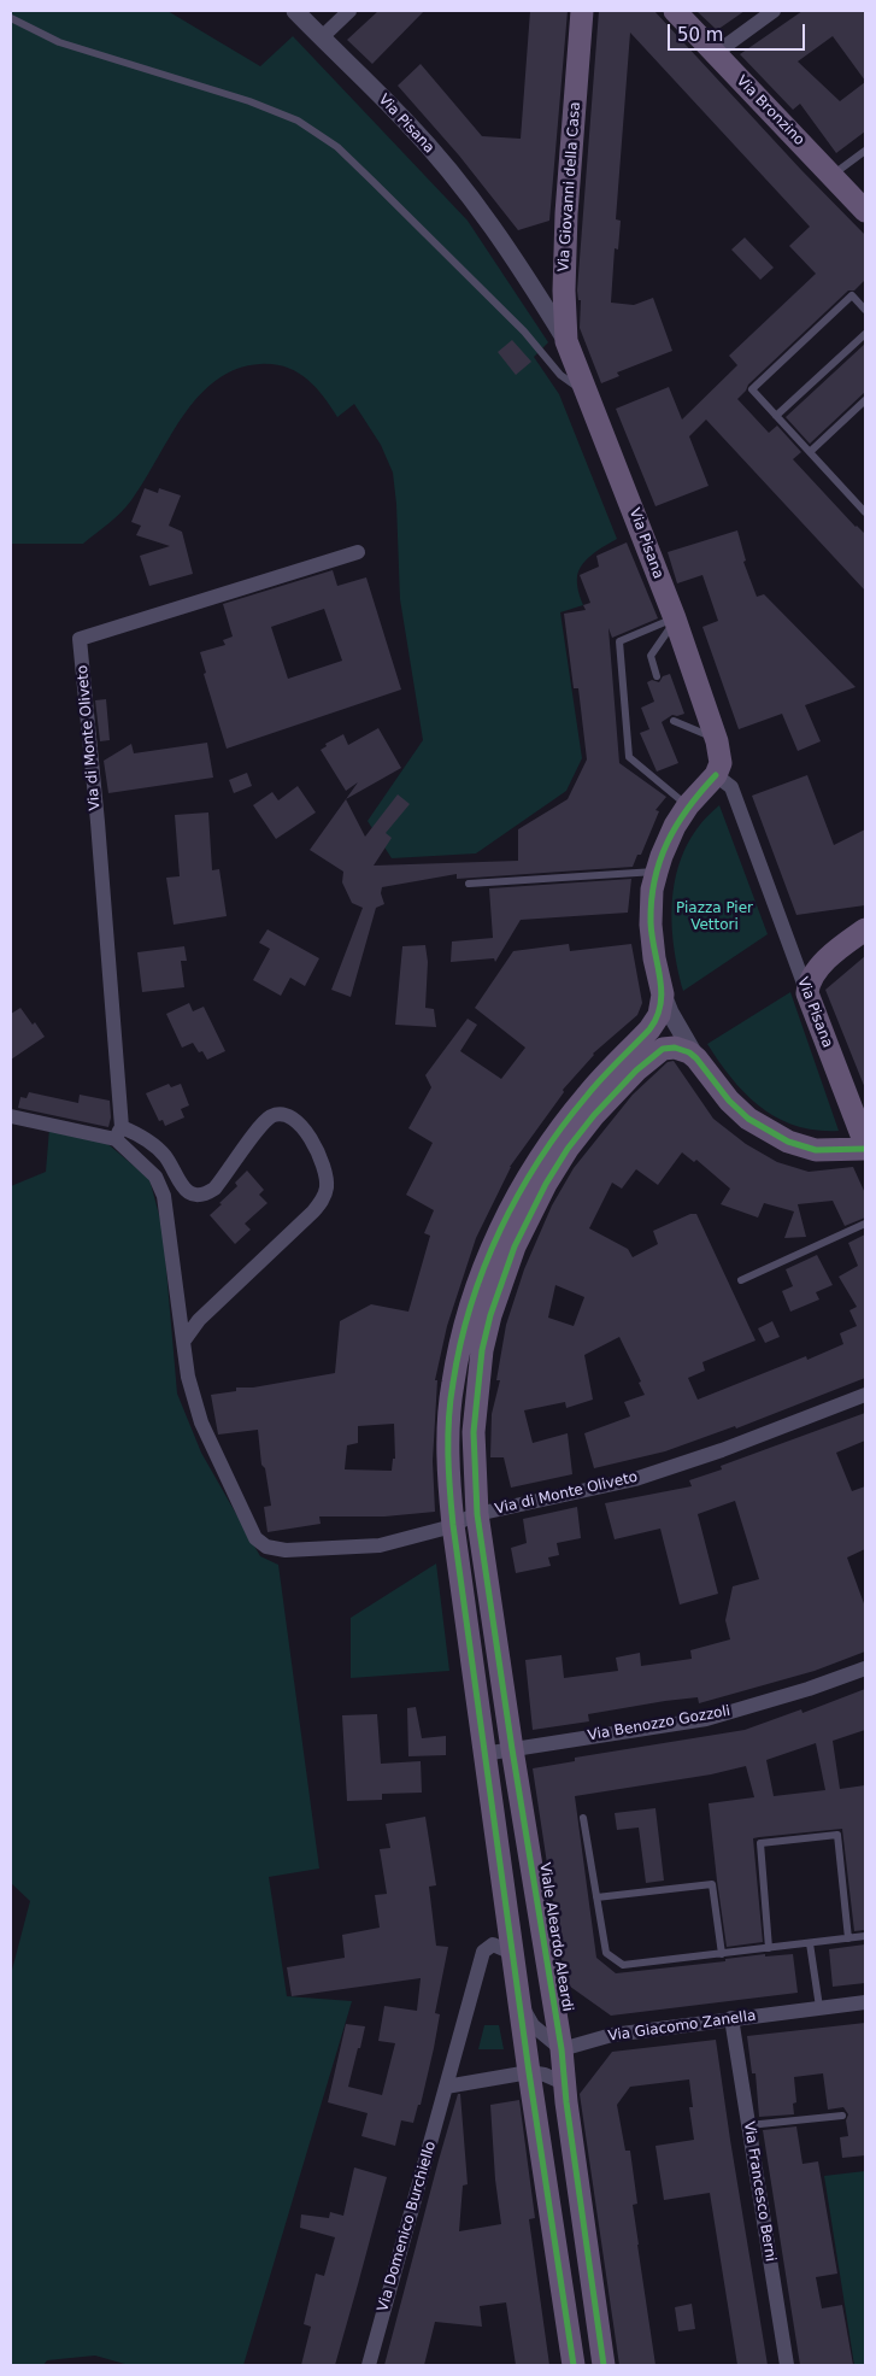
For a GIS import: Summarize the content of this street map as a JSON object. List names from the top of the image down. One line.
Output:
{"streets":{"main road":["Via Bronzino","Via Pisana","Via Giovanni della Casa","Viale Aleardo Aleardi"],"street":["Via di Monte Oliveto","Via Benozzo Gozzoli","Via Giacomo Zanella","Via Francesco Berni","Via Domenico Burchiello"]},"crossings":[["Via Pisana","Via Giovanni della Casa"],["Via di Monte Oliveto","Viale Aleardo Aleardi"],["Via Benozzo Gozzoli","Viale Aleardo Aleardi"],["Viale Aleardo Aleardi","Via Giacomo Zanella"],["Via Giacomo Zanella","Via Francesco Berni"]],"parks":["Piazza Pier Vettori"],"scale_bar":"50 m"}
